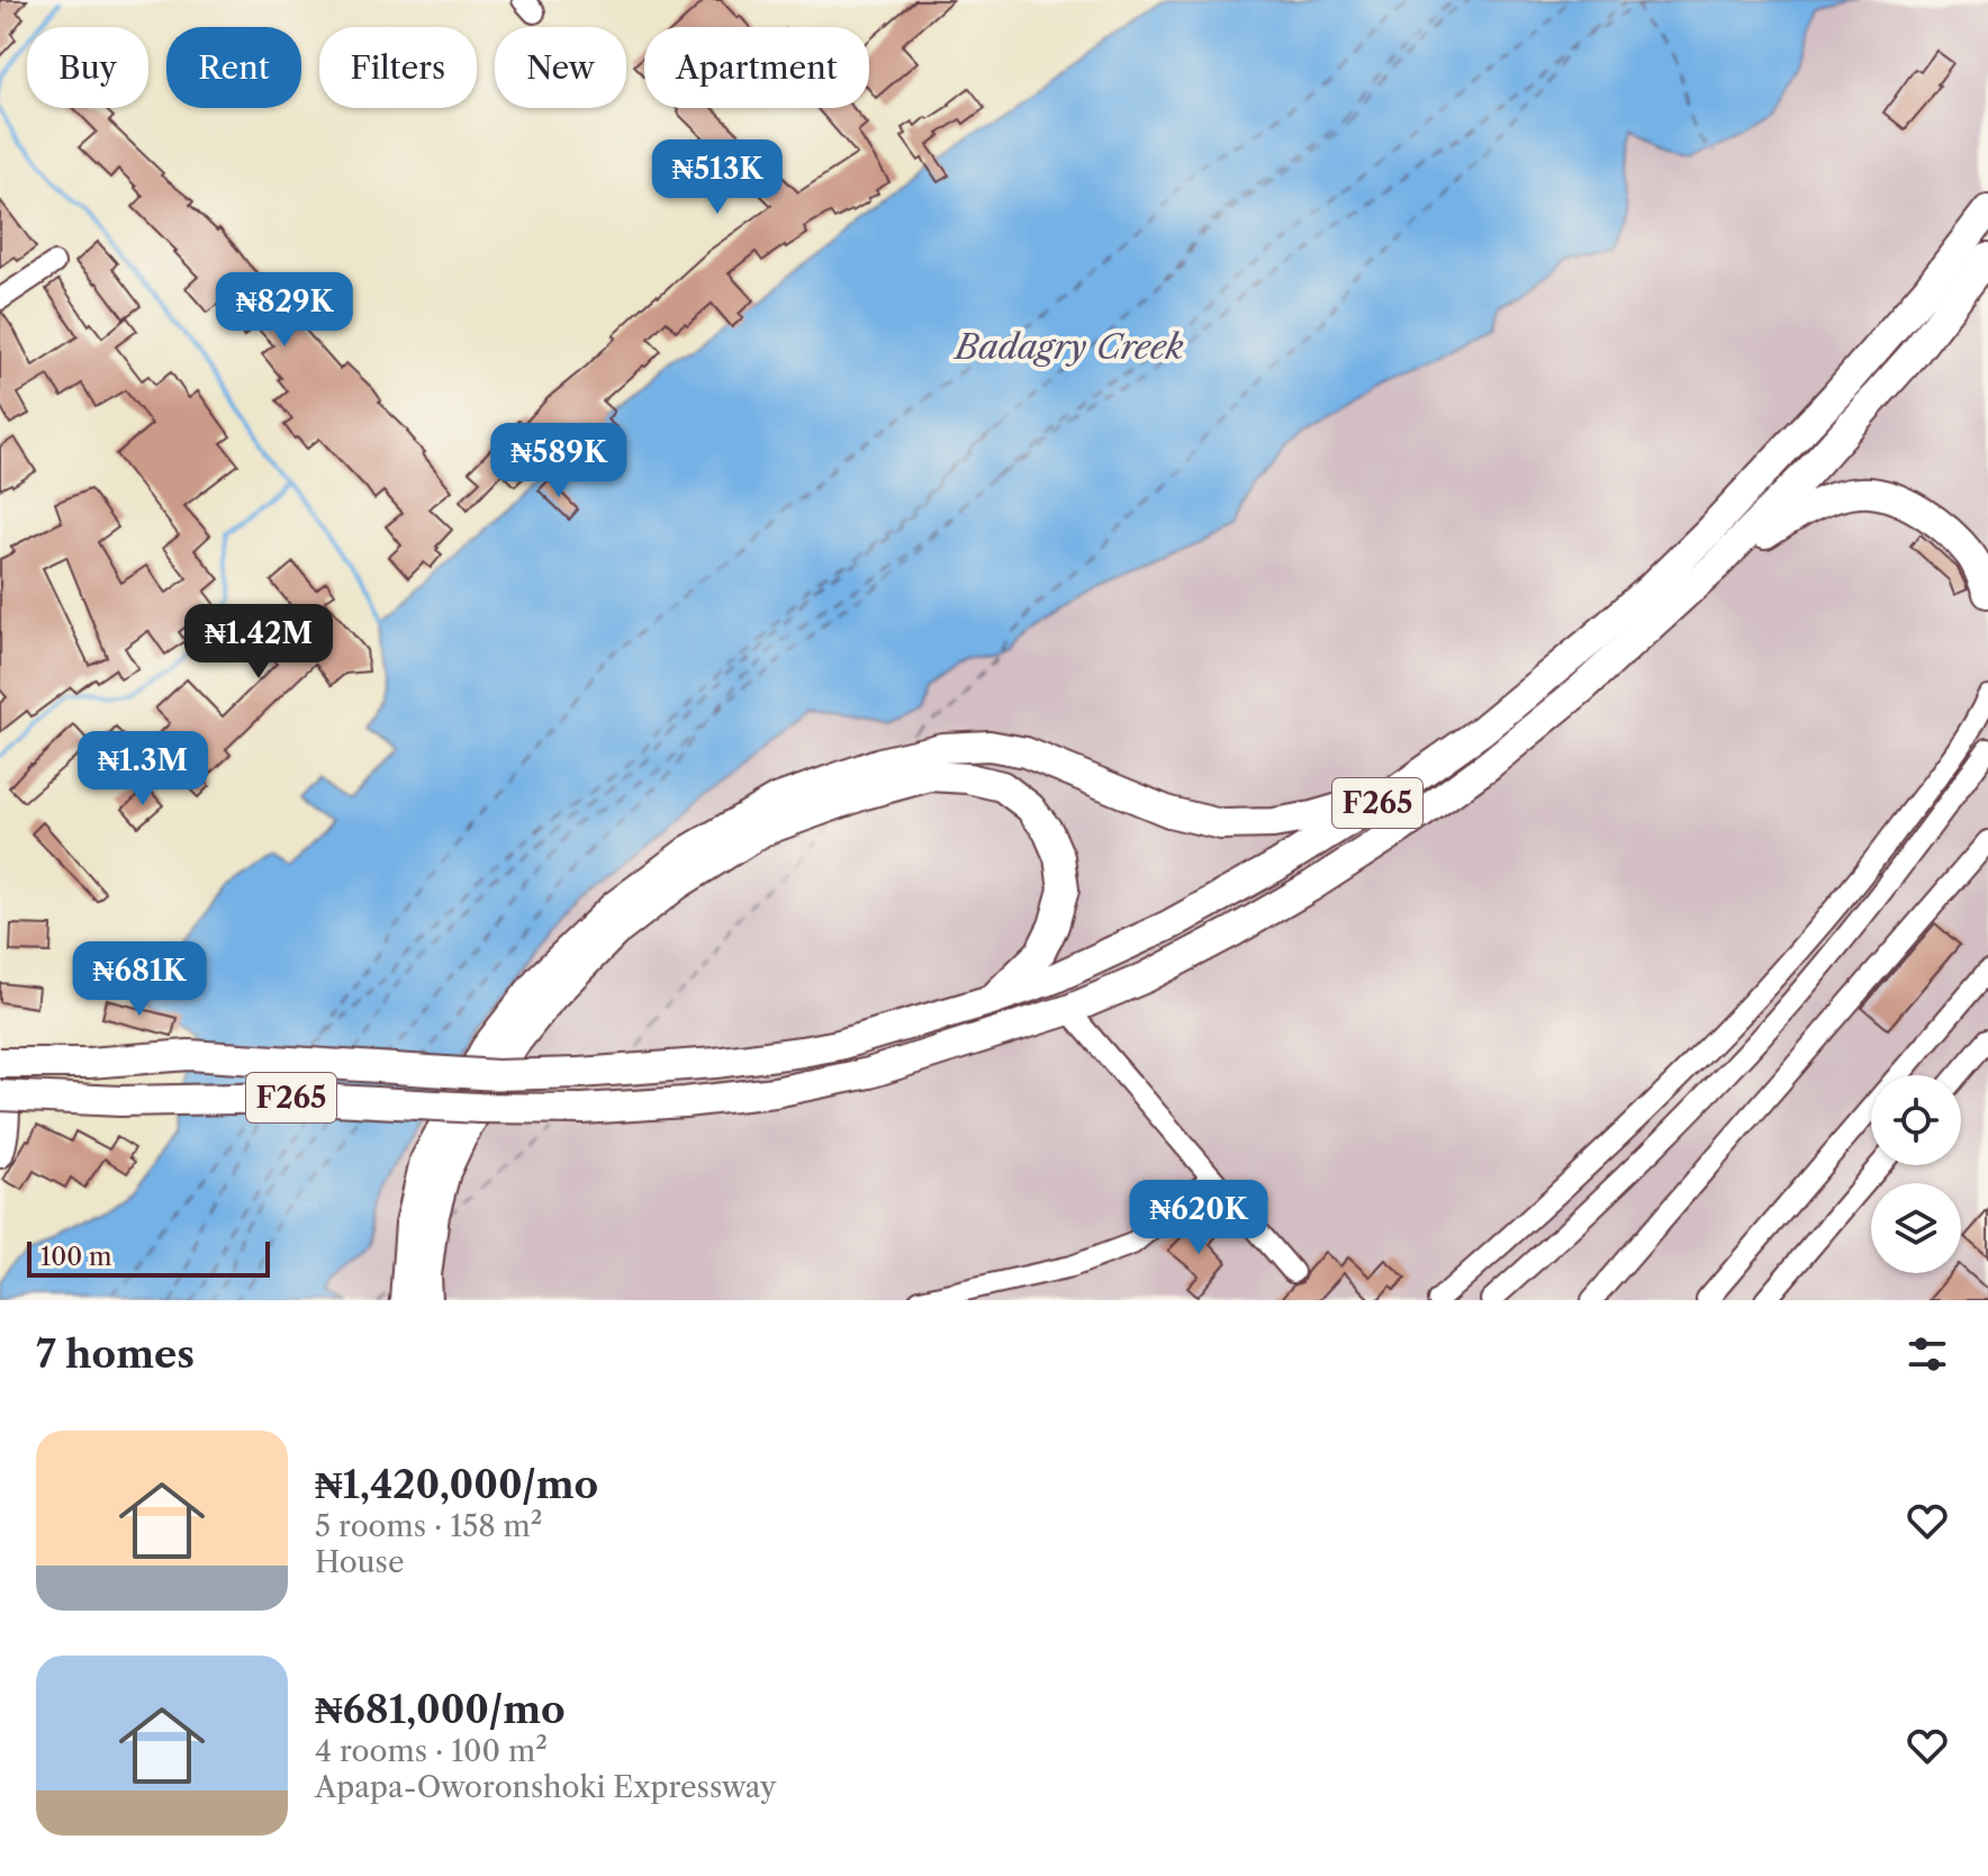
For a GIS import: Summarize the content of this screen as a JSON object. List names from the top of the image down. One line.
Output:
{"streets":{"highway":["F265"]},"water":["Badagry Creek"],"scale_bar":"100 m","page":{"chip":["Buy","Rent","Filters","New","Apartment"],"price":["₦513K","₦829K","₦589K","₦1.42M","₦1.3M","₦681K","₦620K"],"scale":"100 m","heading":"7 homes","list":[{"name":"₦1,420,000/mo","note":"5 rooms · 158 m² · House"},{"name":"₦681,000/mo","note":"4 rooms · 100 m² · Apapa-Oworonshoki Expressway"}]}}
